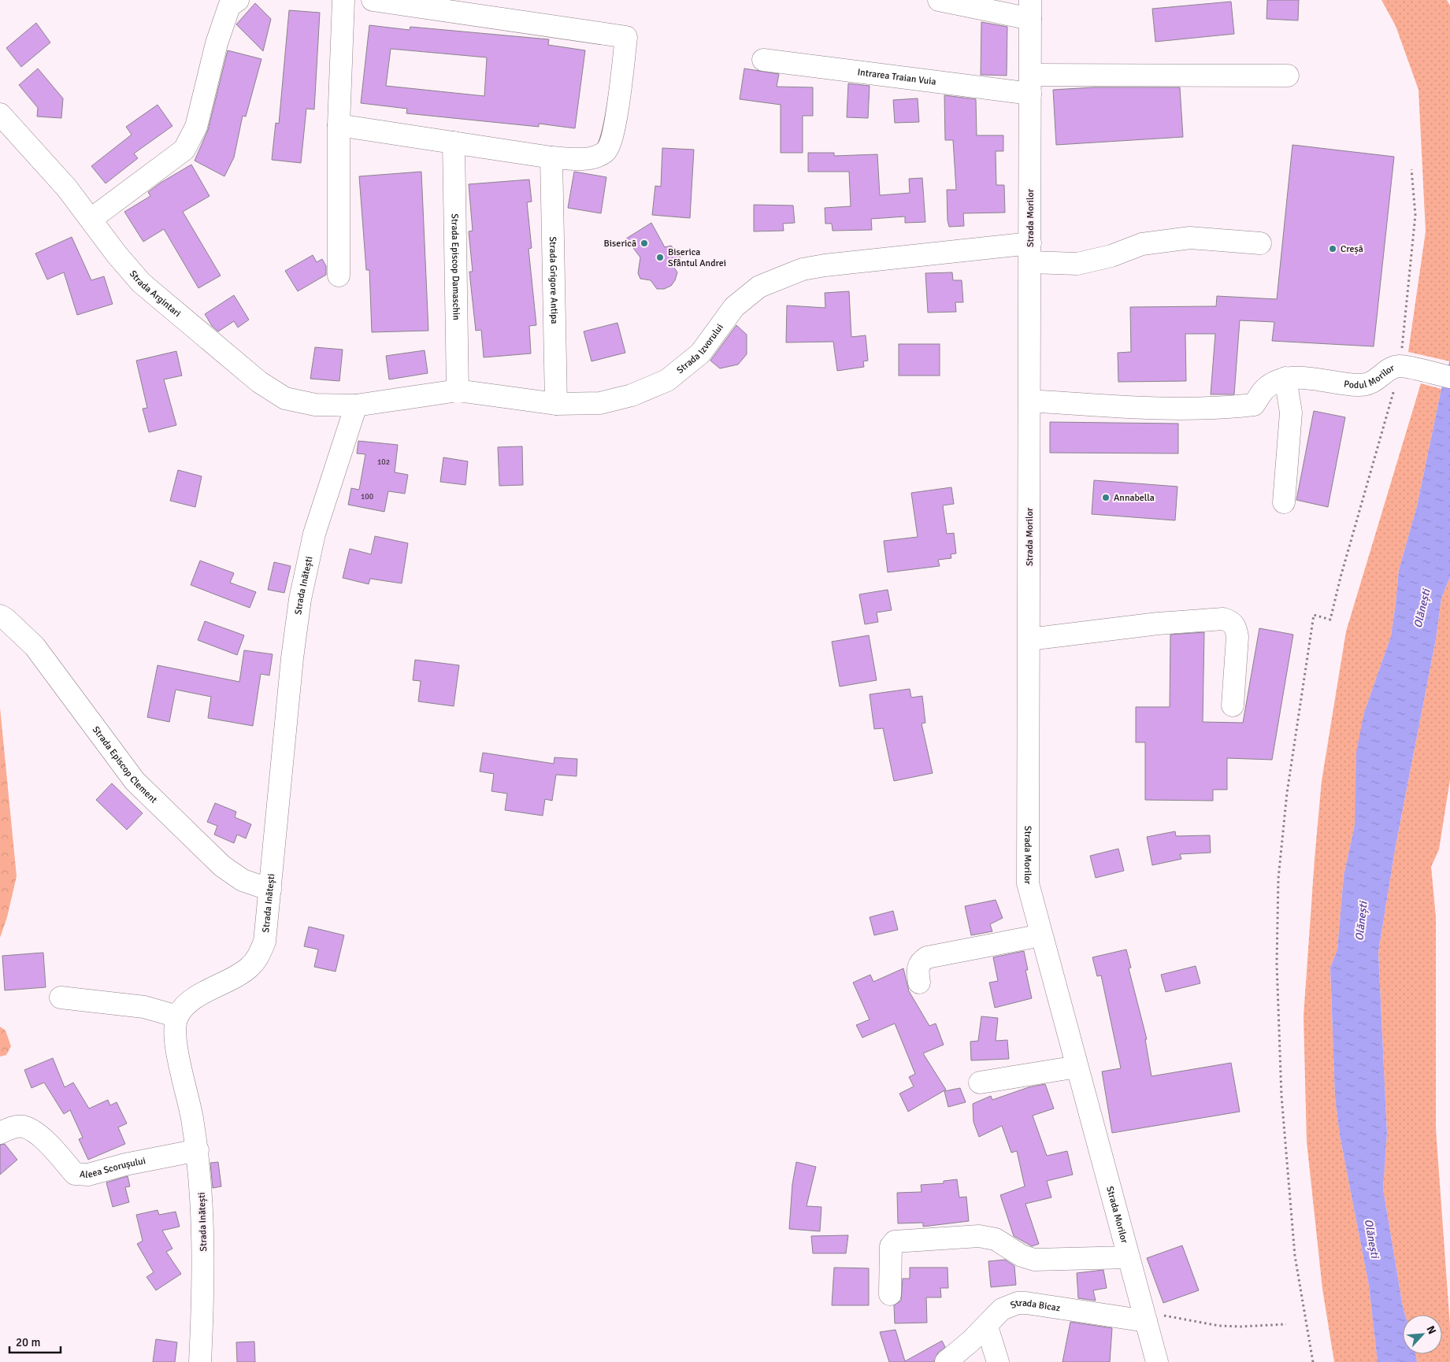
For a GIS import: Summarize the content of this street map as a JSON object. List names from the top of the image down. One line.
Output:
{"streets":{"street":["Intrarea Traian Vuia","Strada Morilor","Strada Episcop Damaschin","Strada Grigore Antipa","Strada Argintari","Strada Izvorului","Podul Morilor","Strada Inătești","Strada Episcop Clement","Aleea Scorușului","Strada Bicaz"]},"crossings":[["Intrarea Traian Vuia","Strada Morilor"],["Strada Morilor","Strada Izvorului"],["Strada Morilor","Strada Bicaz"],["Strada Episcop Damaschin","Strada Izvorului"],["Strada Grigore Antipa","Strada Izvorului"],["Strada Argintari","Strada Izvorului"],["Strada Argintari","Strada Inătești"],["Strada Izvorului","Strada Inătești"],["Strada Inătești","Strada Episcop Clement"],["Strada Inătești","Aleea Scorușului"]],"water":["Olănești"],"places":["Biserică","Creșă","Biserica Sfântul Andrei","Annabella"],"house_numbers":["102","100"],"scale_bar":"20 m","north":"top right"}
